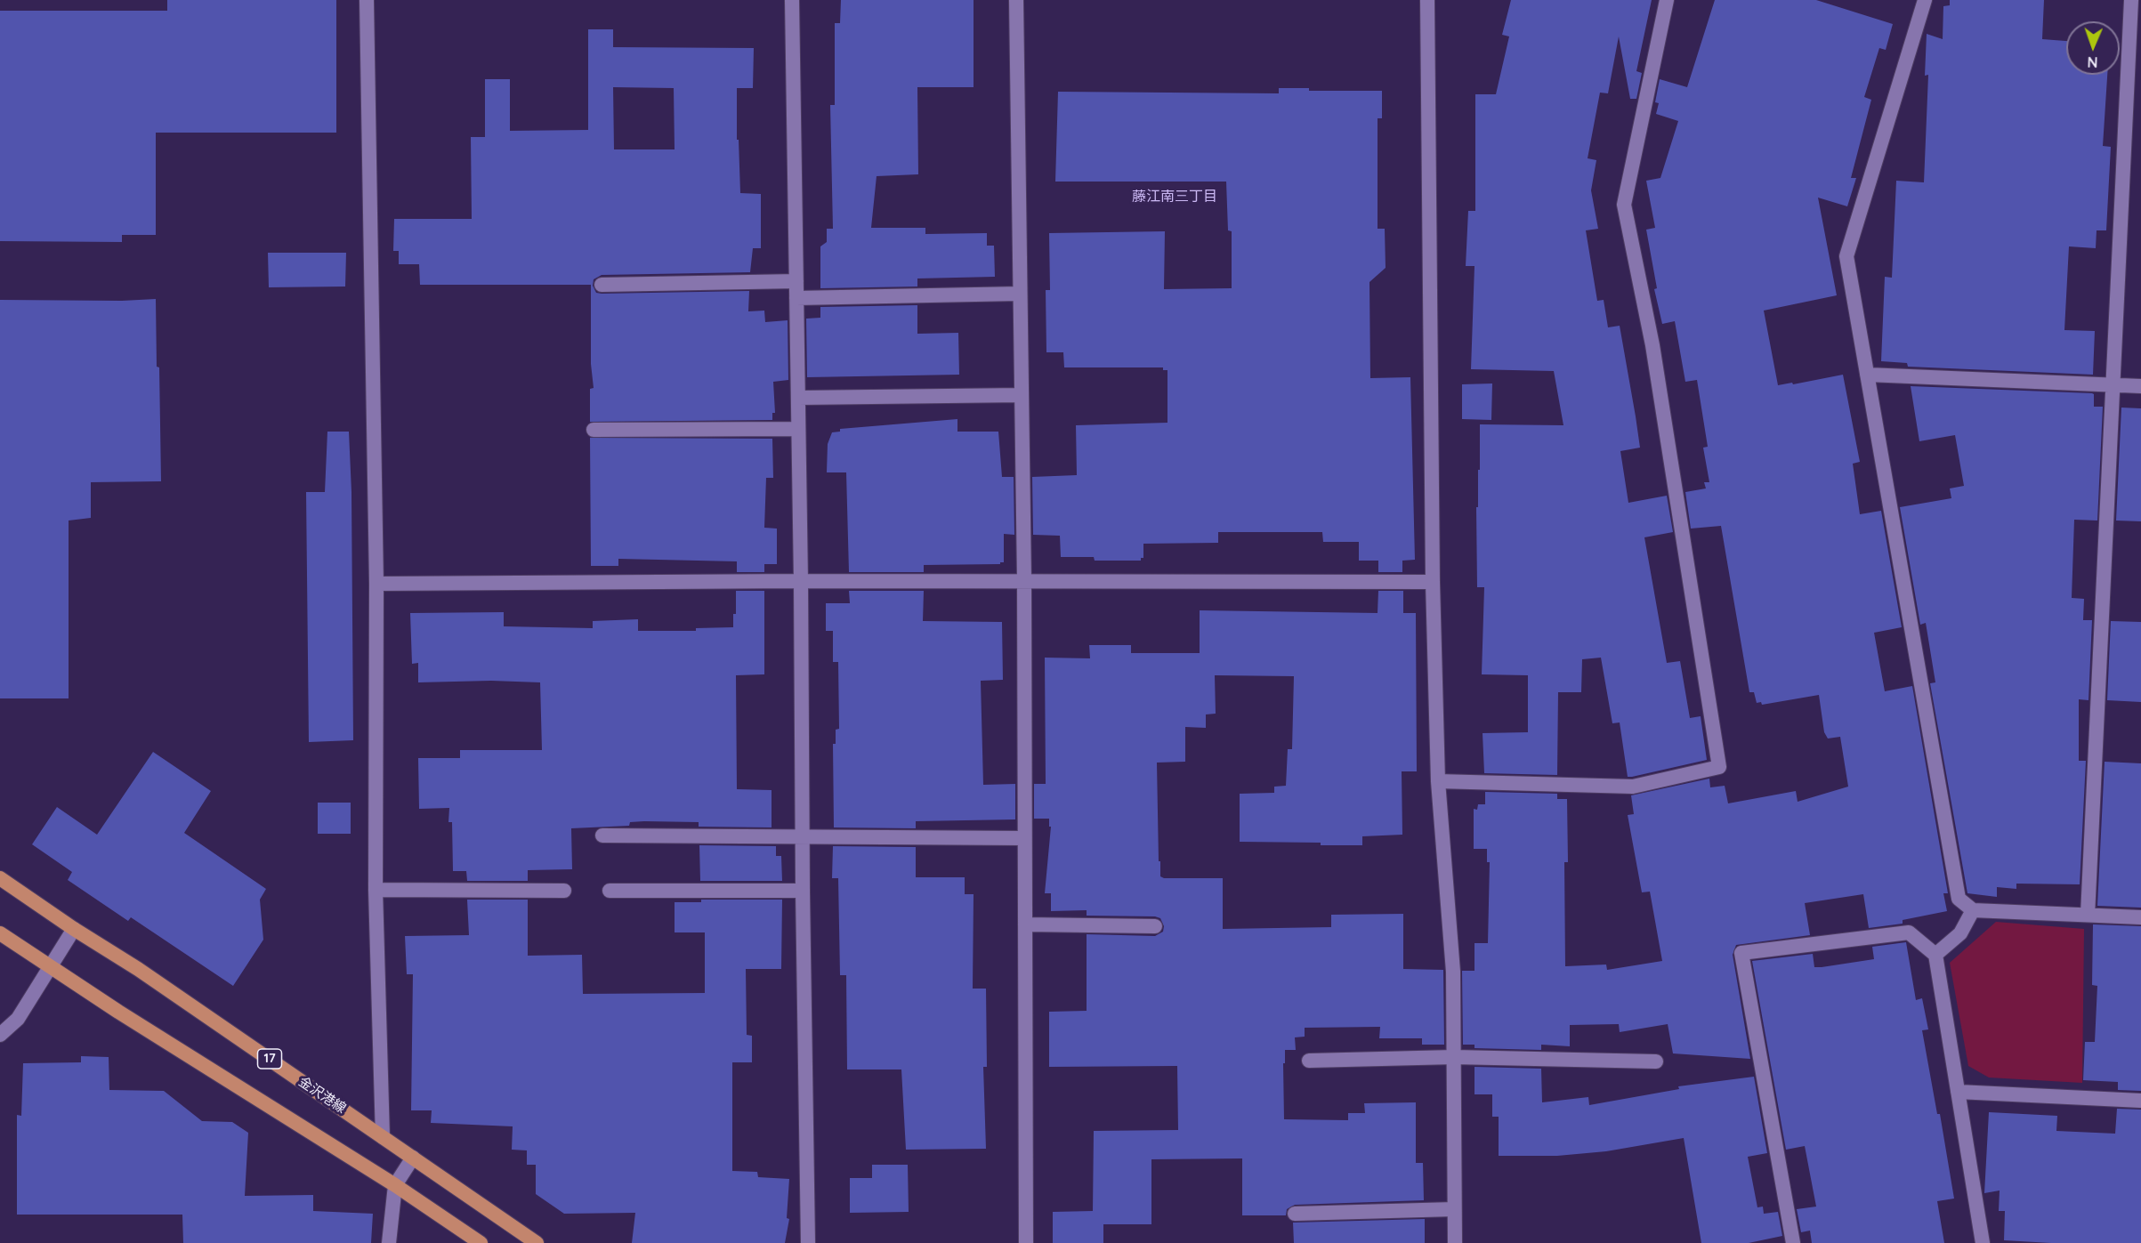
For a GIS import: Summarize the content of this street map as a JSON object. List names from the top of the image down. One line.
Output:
{"streets":{"main road":["17","金沢港線"]},"districts":["藤江南三丁目"],"north":"bottom"}
